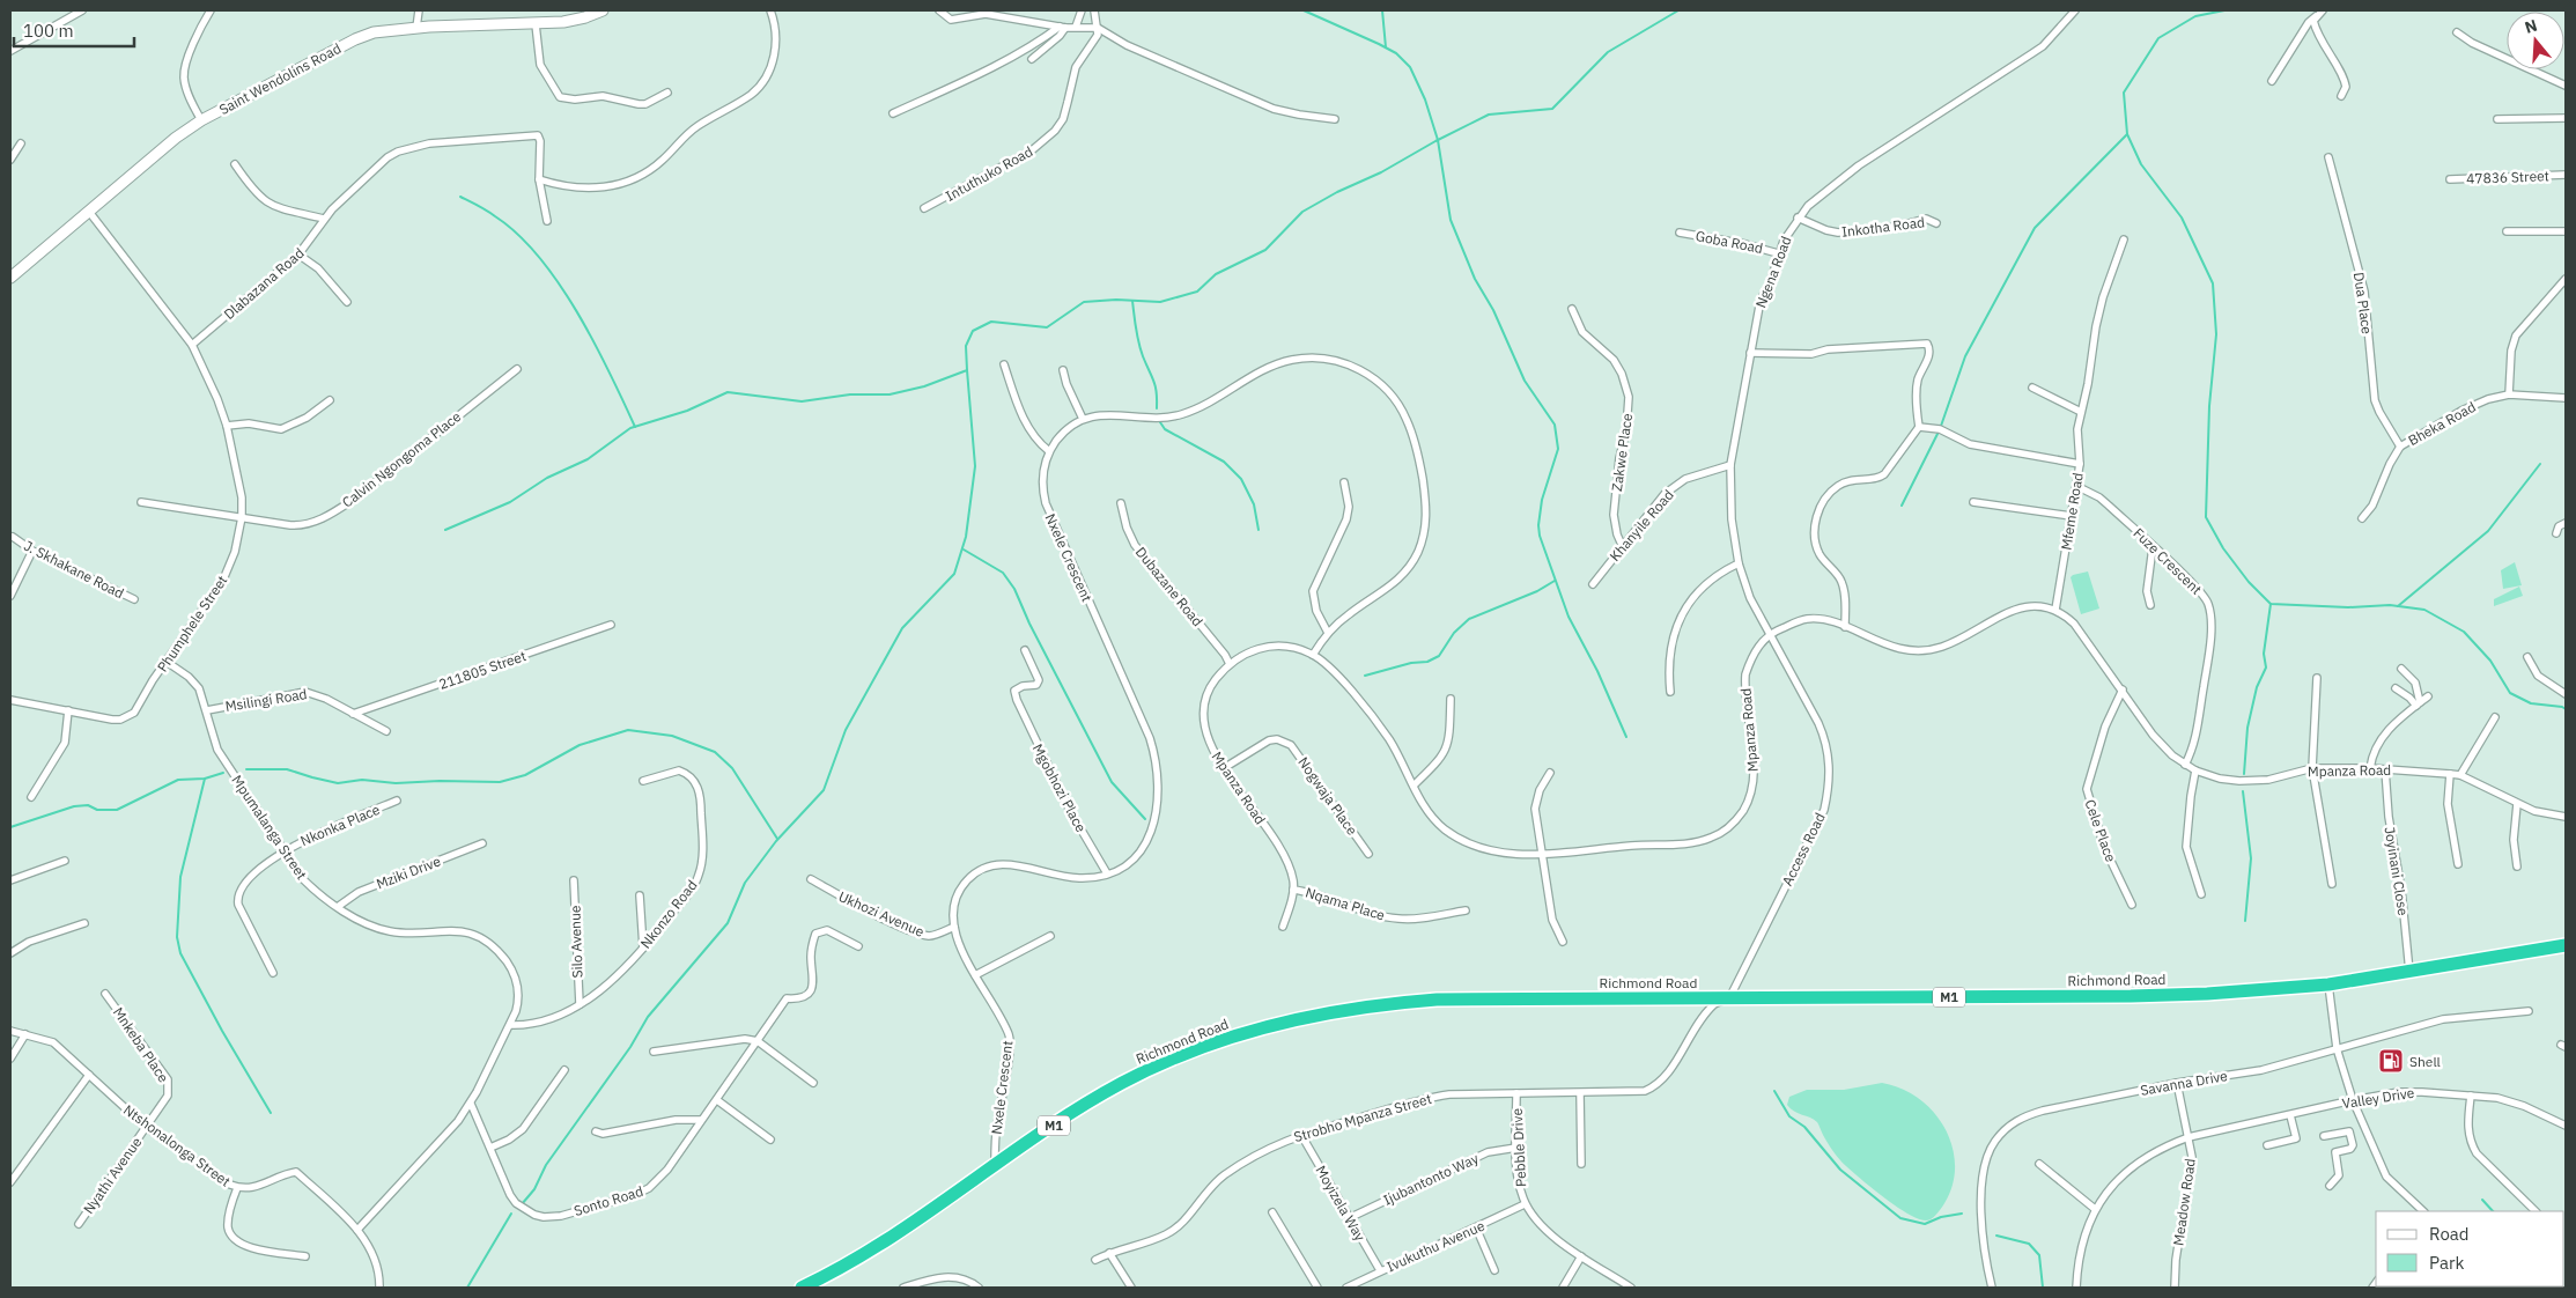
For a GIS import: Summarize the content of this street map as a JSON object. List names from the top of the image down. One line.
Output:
{"streets":{"highway":["Richmond Road","M1"],"street":["Saint Wendolins Road","Intuthuko Road","47836 Street","Inkotha Road","Goba Road","Ngena Road","Dlabazana Road","Dua Place","Bheka Road","Zakwe Place","Calvin Ngongoma Place","Mfeme Road","Khanyile Road","Nxele Crescent","Fuze Crescent","J. Skhakane Road","Dubazane Road","Phumphele Street","211805 Street","Msilingi Road","Mpanza Road","Mgobhozi Place","Nogwaja Place","Nkonka Place","Mpumalanga Street","Cele Place","Access Road","Joyinani Close","Mziki Drive","Nqama Place","Nkonzo Road","Ukhozi Avenue","Silo Avenue","Mnkeba Place","Savanna Drive","Valley Drive","Strobho Mpanza Street","Ntshonalonga Street","Pebble Drive","Nyathi Avenue","Ijubantonto Way","Sonto Road","Meadow Road","Moyizela Way","Ivukuthu Avenue"]},"crossings":[["Saint Wendolins Road","Phumphele Street"],["Inkotha Road","Ngena Road"],["Goba Road","Ngena Road"],["Ngena Road","Khanyile Road"],["Ngena Road","Mpanza Road"],["Ngena Road","Access Road"],["Dlabazana Road","Phumphele Street"],["Dua Place","Bheka Road"],["Zakwe Place","Khanyile Road"],["Calvin Ngongoma Place","Phumphele Street"],["Mfeme Road","Fuze Crescent"],["Mfeme Road","Mpanza Road"],["Nxele Crescent","Mgobhozi Place"],["Nxele Crescent","Ukhozi Avenue"],["Nxele Crescent","Richmond Road"],["Fuze Crescent","Mpanza Road"],["Dubazane Road","Mpanza Road"],["Phumphele Street","Mpumalanga Street"],["211805 Street","Msilingi Road"],["Msilingi Road","Mpumalanga Street"],["Mpanza Road","Nogwaja Place"],["Mpanza Road","Cele Place"],["Mpanza Road","Access Road"],["Mpanza Road","Joyinani Close"],["Mpanza Road","Nqama Place"],["Nkonka Place","Mpumalanga Street"],["Mpumalanga Street","Mziki Drive"],["Mpumalanga Street","Nkonzo Road"],["Mpumalanga Street","Ntshonalonga Street"],["Mpumalanga Street","Sonto Road"],["Access Road","Richmond Road"],["Access Road","Strobho Mpanza Street"],["Joyinani Close","Richmond Road"],["Nkonzo Road","Silo Avenue"],["Richmond Road","Strobho Mpanza Street"],["Mnkeba Place","Ntshonalonga Street"],["Mnkeba Place","Nyathi Avenue"],["Savanna Drive","Meadow Road"],["Valley Drive","Meadow Road"],["Strobho Mpanza Street","Pebble Drive"],["Strobho Mpanza Street","Moyizela Way"],["Ntshonalonga Street","Nyathi Avenue"],["Pebble Drive","Ijubantonto Way"],["Pebble Drive","Ivukuthu Avenue"],["Ijubantonto Way","Moyizela Way"],["Moyizela Way","Ivukuthu Avenue"]],"places":{"fuel station":["Shell"]},"legend":["Road","Park"],"scale_bar":"100 m","north":"top"}
